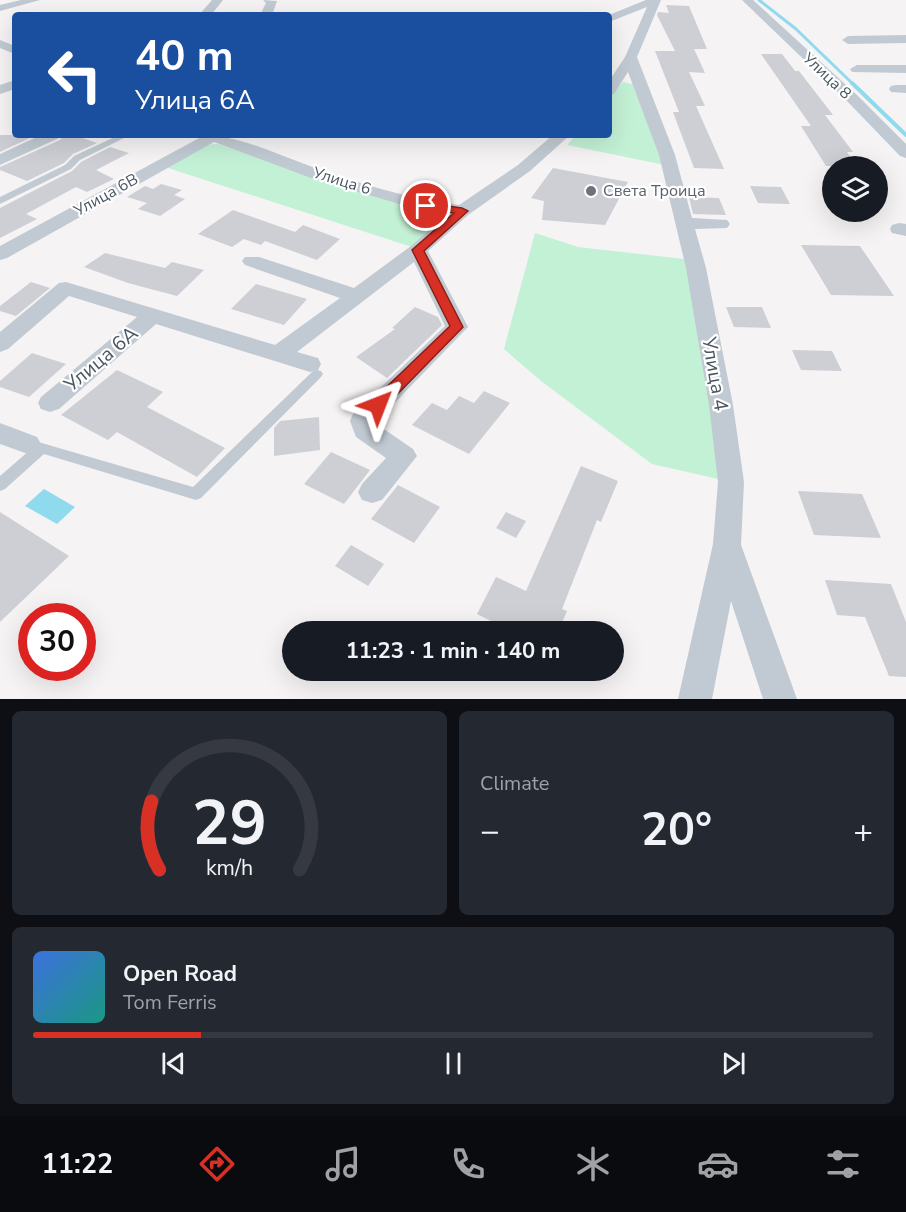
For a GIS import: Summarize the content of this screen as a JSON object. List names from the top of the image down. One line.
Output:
{"streets":{"street":["Улица 8","Улица 6","Улица 6B","Улица 6A","Улица 4"]},"places":["Света Троица"],"page":{"turn":["40 m","Улица 6A"],"limit":"30","trip":"11:23 · 1 min · 140 m","tile":"Climate","heat":["−","20°","+"],"song":["Open Road","Tom Ferris"],"tabs":"11:22","gauge":["29","km/h"]}}
